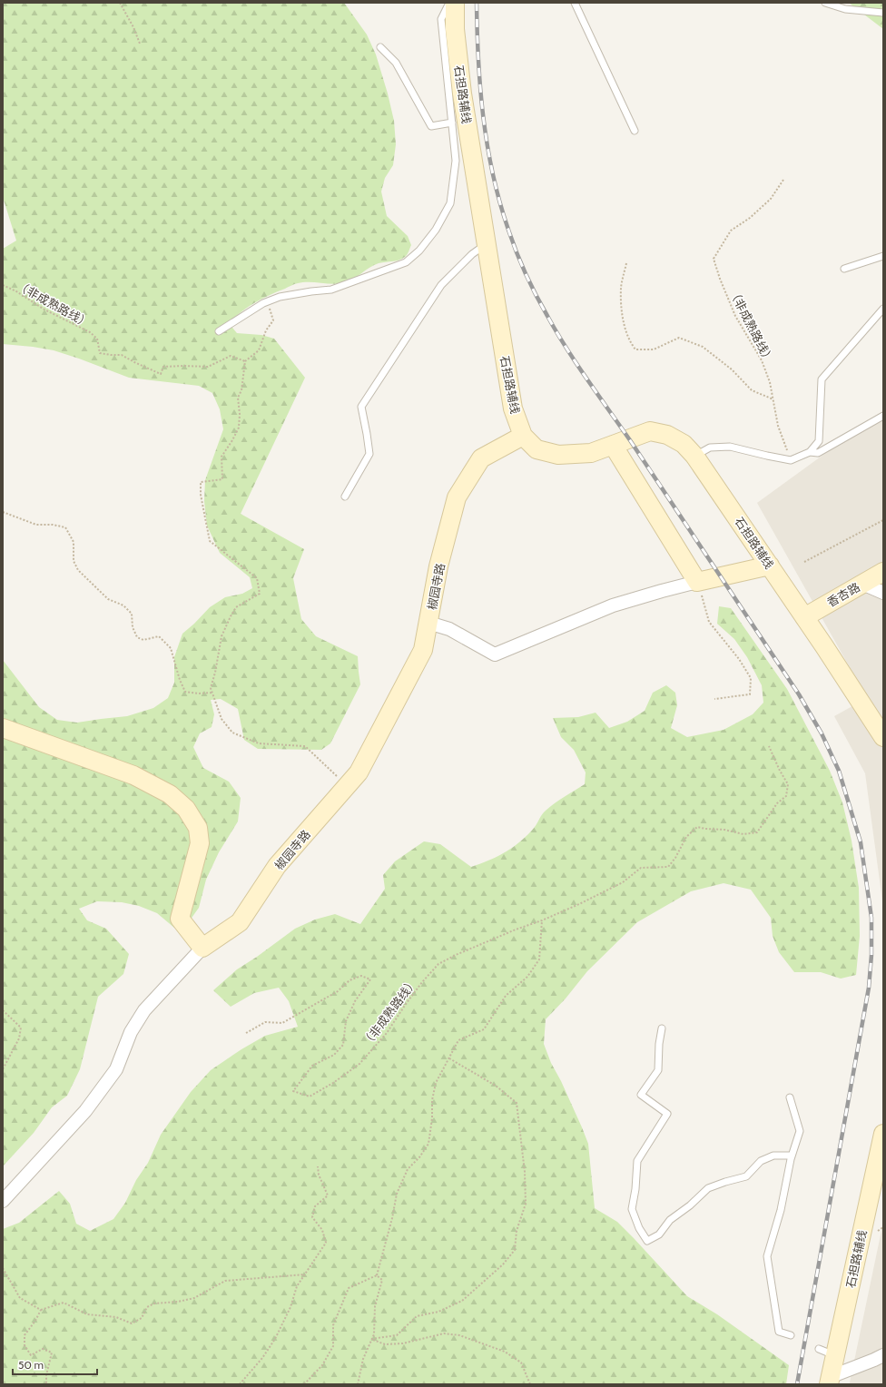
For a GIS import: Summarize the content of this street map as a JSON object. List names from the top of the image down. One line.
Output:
{"streets":{"main road":["石担路辅线","椒园寺路","香杏路"],"path":["（非成熟路线）"]},"crossings":[["石担路辅线","椒园寺路"],["石担路辅线","香杏路"]],"scale_bar":"50 m"}
